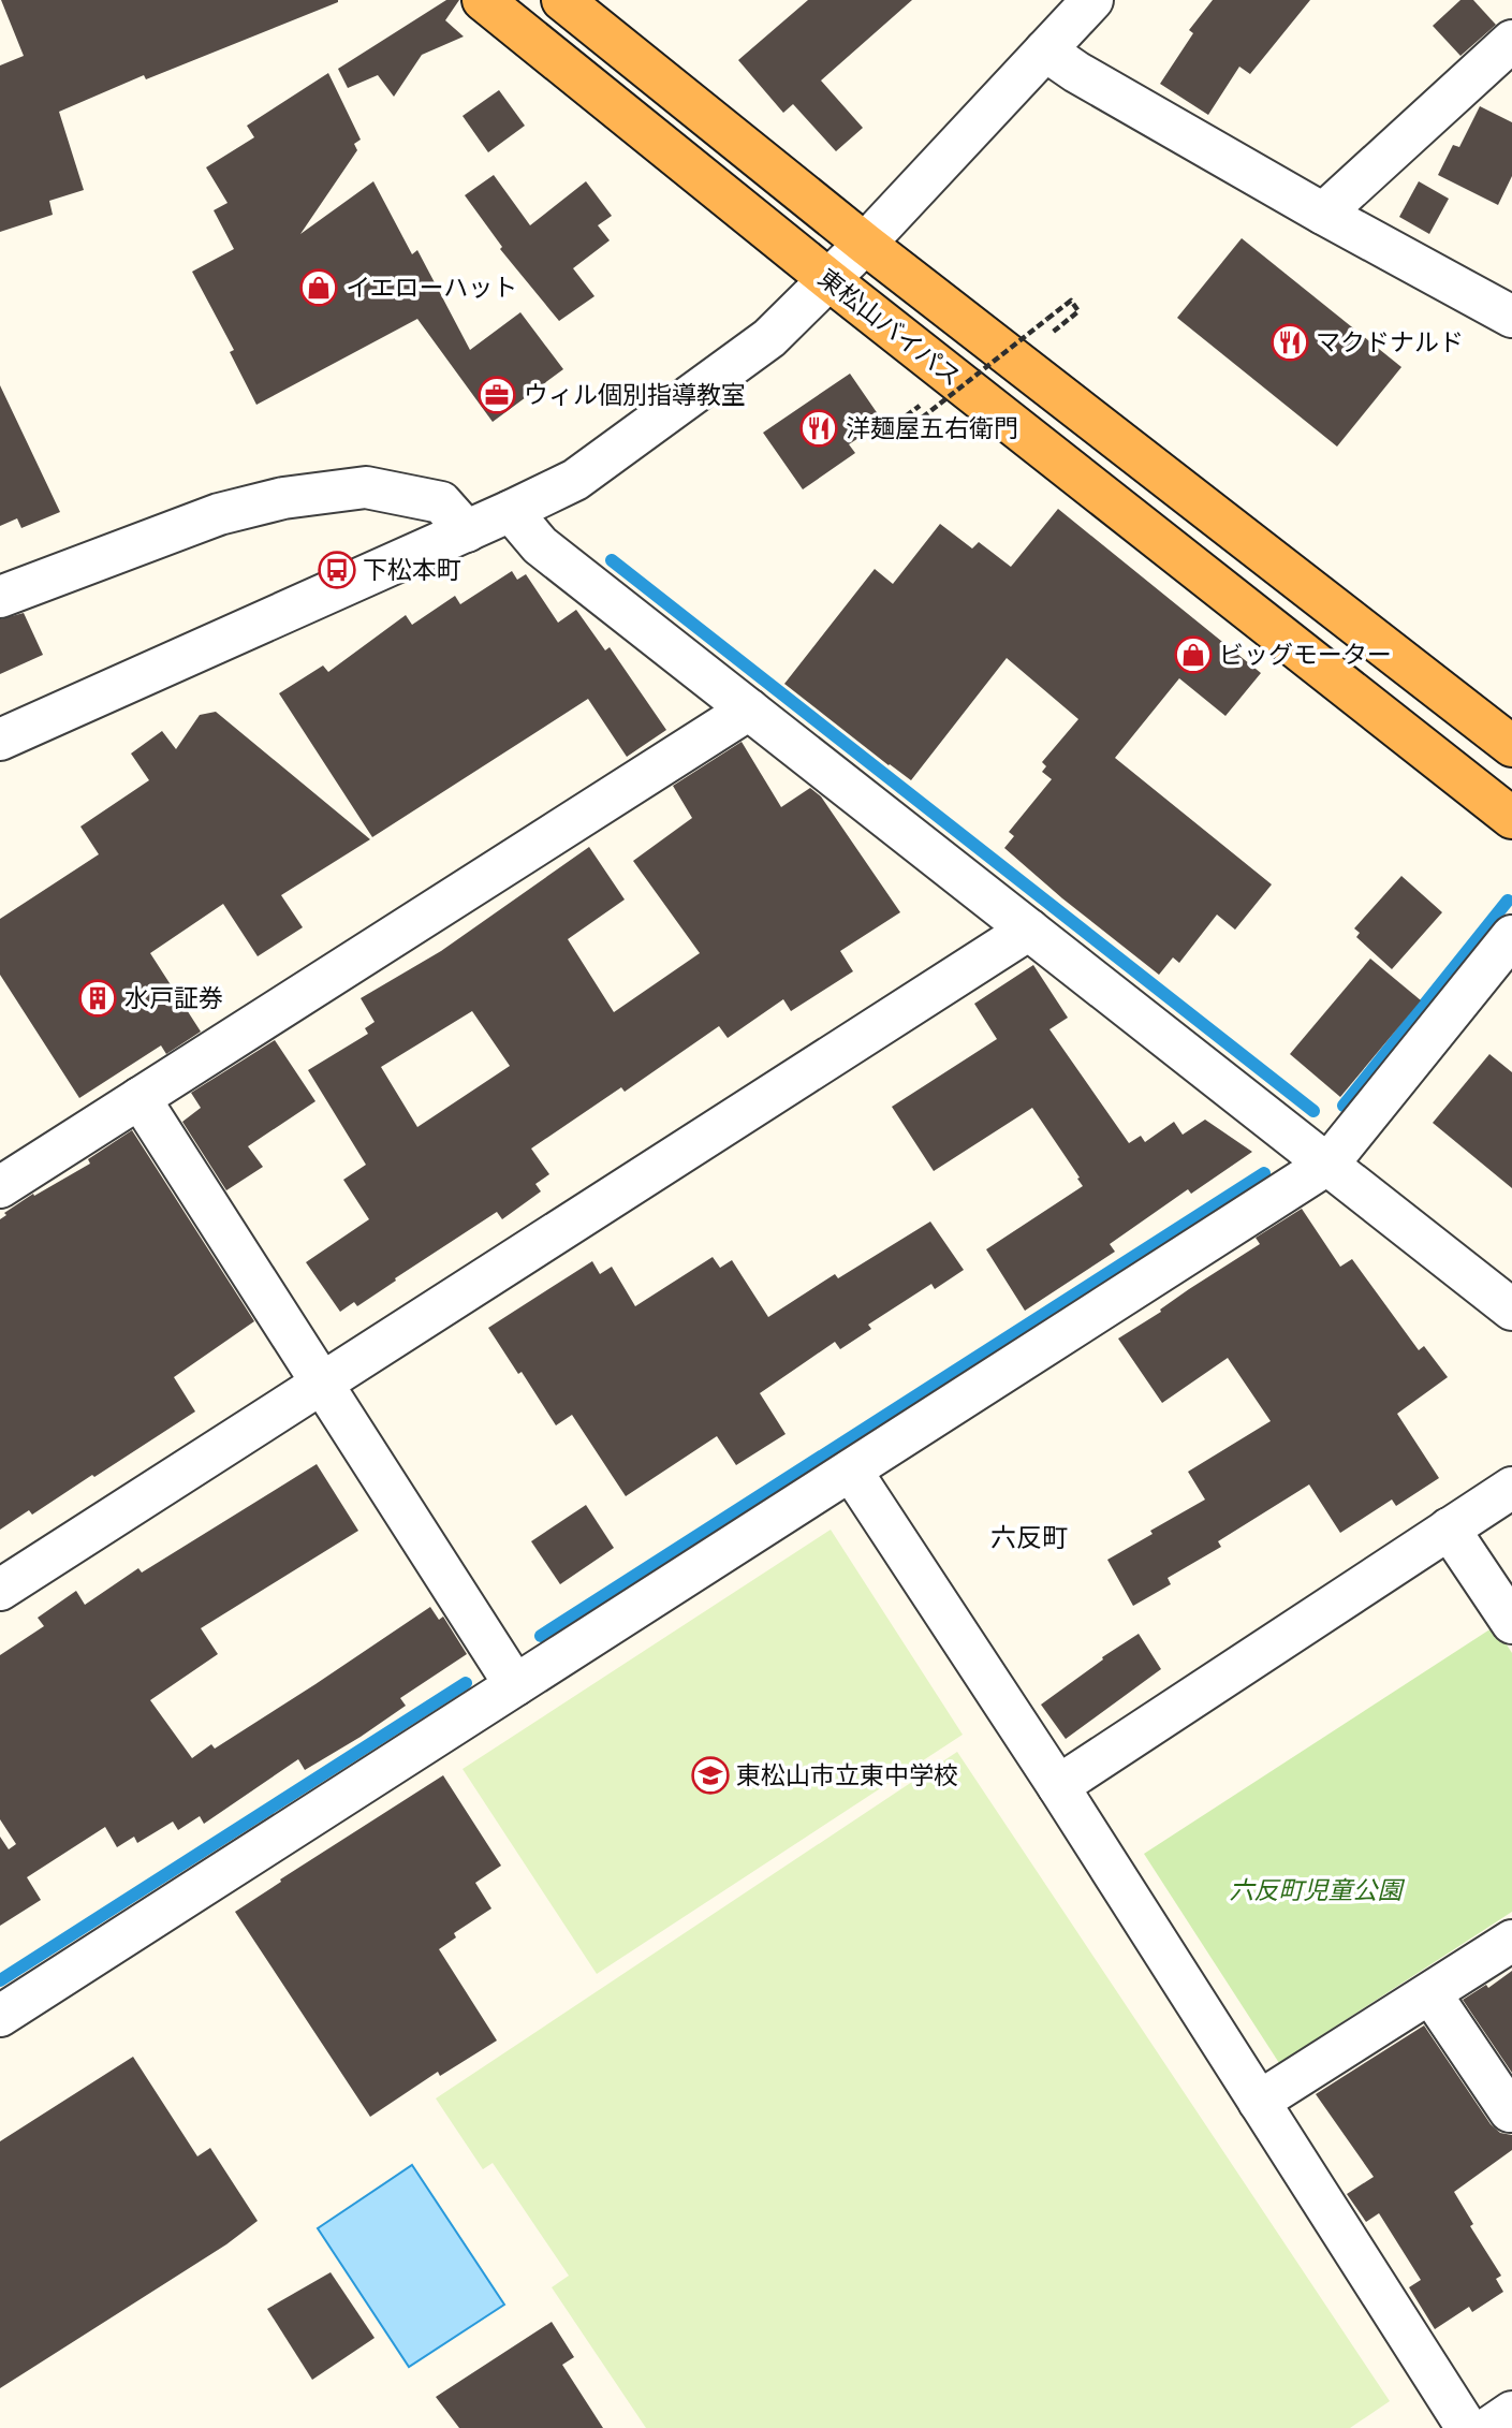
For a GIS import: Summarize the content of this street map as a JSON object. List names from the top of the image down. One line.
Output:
{"streets":{"highway":["東松山バイパス"]},"districts":["六反町"],"parks":["六反町児童公園"],"places":{"shop":["イエローハット","ビッグモーター"],"restaurant":["マクドナルド","洋麺屋五右衛門"],"office":["ウィル個別指導教室"],"bus stop":["下松本町"],"building":["水戸証券"],"school or university":["東松山市立東中学校"]}}
